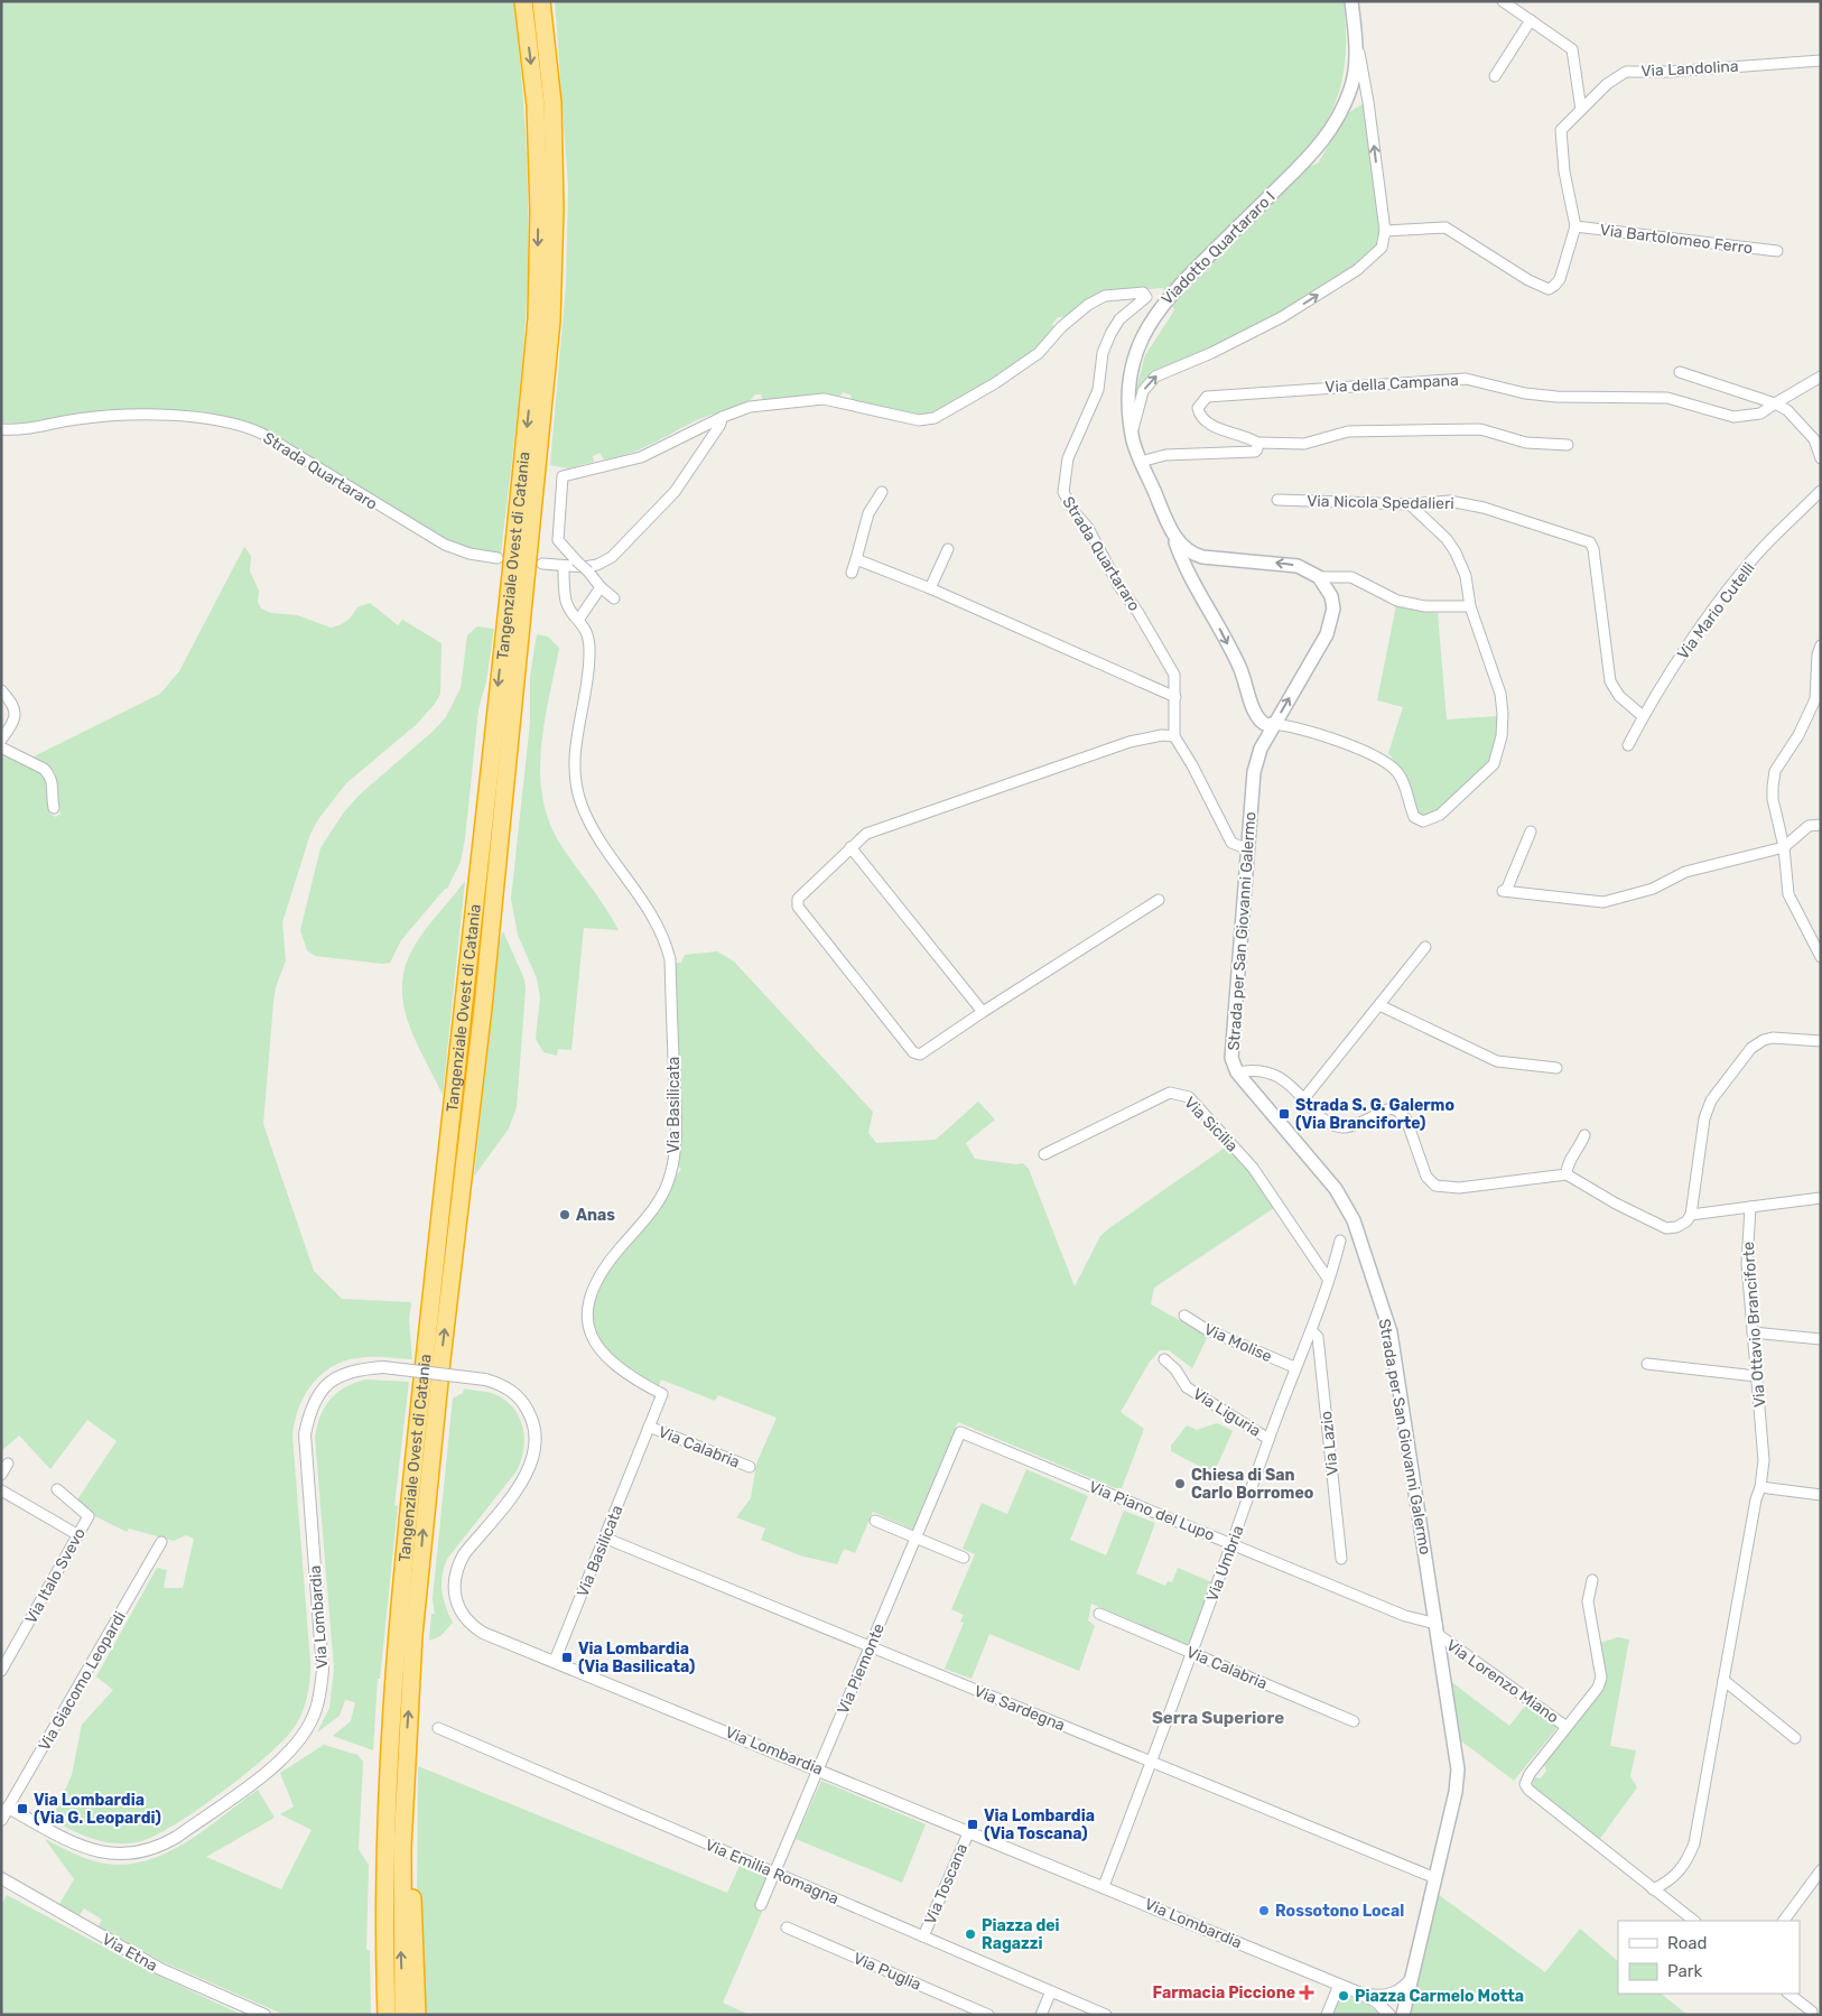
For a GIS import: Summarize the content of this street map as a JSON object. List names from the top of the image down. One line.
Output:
{"streets":{"highway":["Tangenziale Ovest di Catania"],"main road":["Viadotto Quartararo I","Strada per San Giovanni Galermo"],"street":["Via Landolina","Via Bartolomeo Ferro","Via della Campana","Strada Quartararo","Via Nicola Spedalieri","Via Mario Cutelli","Via Basilicata","Via Sicilia","Via Ottavio Branciforte","Via Molise","Via Liguria","Via Lazio","Via Calabria","Via Piano del Lupo","Via Umbria","Via Italo Svevo","Via Lombardia","Via Piemonte","Via Giacomo Leopardi","Via Lorenzo Miano","Via Sardegna","Via Emilia Romagna","Via Toscana","Via Etna","Via Puglia"]},"crossings":[["Via Landolina","Via Bartolomeo Ferro"],["Via Nicola Spedalieri","Via Mario Cutelli"],["Strada per San Giovanni Galermo","Via Piano del Lupo"],["Strada per San Giovanni Galermo","Via Lombardia"],["Strada per San Giovanni Galermo","Via Lorenzo Miano"],["Strada per San Giovanni Galermo","Via Sardegna"],["Via Basilicata","Via Calabria"],["Via Basilicata","Via Lombardia"],["Via Basilicata","Via Sardegna"],["Via Sicilia","Via Umbria"],["Via Molise","Via Umbria"],["Via Liguria","Via Umbria"],["Via Lazio","Via Umbria"],["Via Calabria","Via Umbria"],["Via Piano del Lupo","Via Umbria"],["Via Piano del Lupo","Via Piemonte"],["Via Piano del Lupo","Via Lorenzo Miano"],["Via Umbria","Via Lombardia"],["Via Umbria","Via Sardegna"],["Via Lombardia","Via Piemonte"],["Via Lombardia","Via Giacomo Leopardi"],["Via Lombardia","Via Toscana"],["Via Piemonte","Via Sardegna"],["Via Piemonte","Via Emilia Romagna"],["Via Emilia Romagna","Via Toscana"]],"districts":["Serra Superiore"],"places":{"transit":["Strada S. G. Galermo (Via Branciforte)","Via Lombardia (Via Basilicata)","Via Lombardia (Via G. Leopardi)","Via Lombardia (Via Toscana)"],"other":["Anas","Chiesa di San Carlo Borromeo","Rossotono Local","Piazza dei Ragazzi","Piazza Carmelo Motta"],"health":["Farmacia Piccione"]},"legend":["Road","Park"]}
